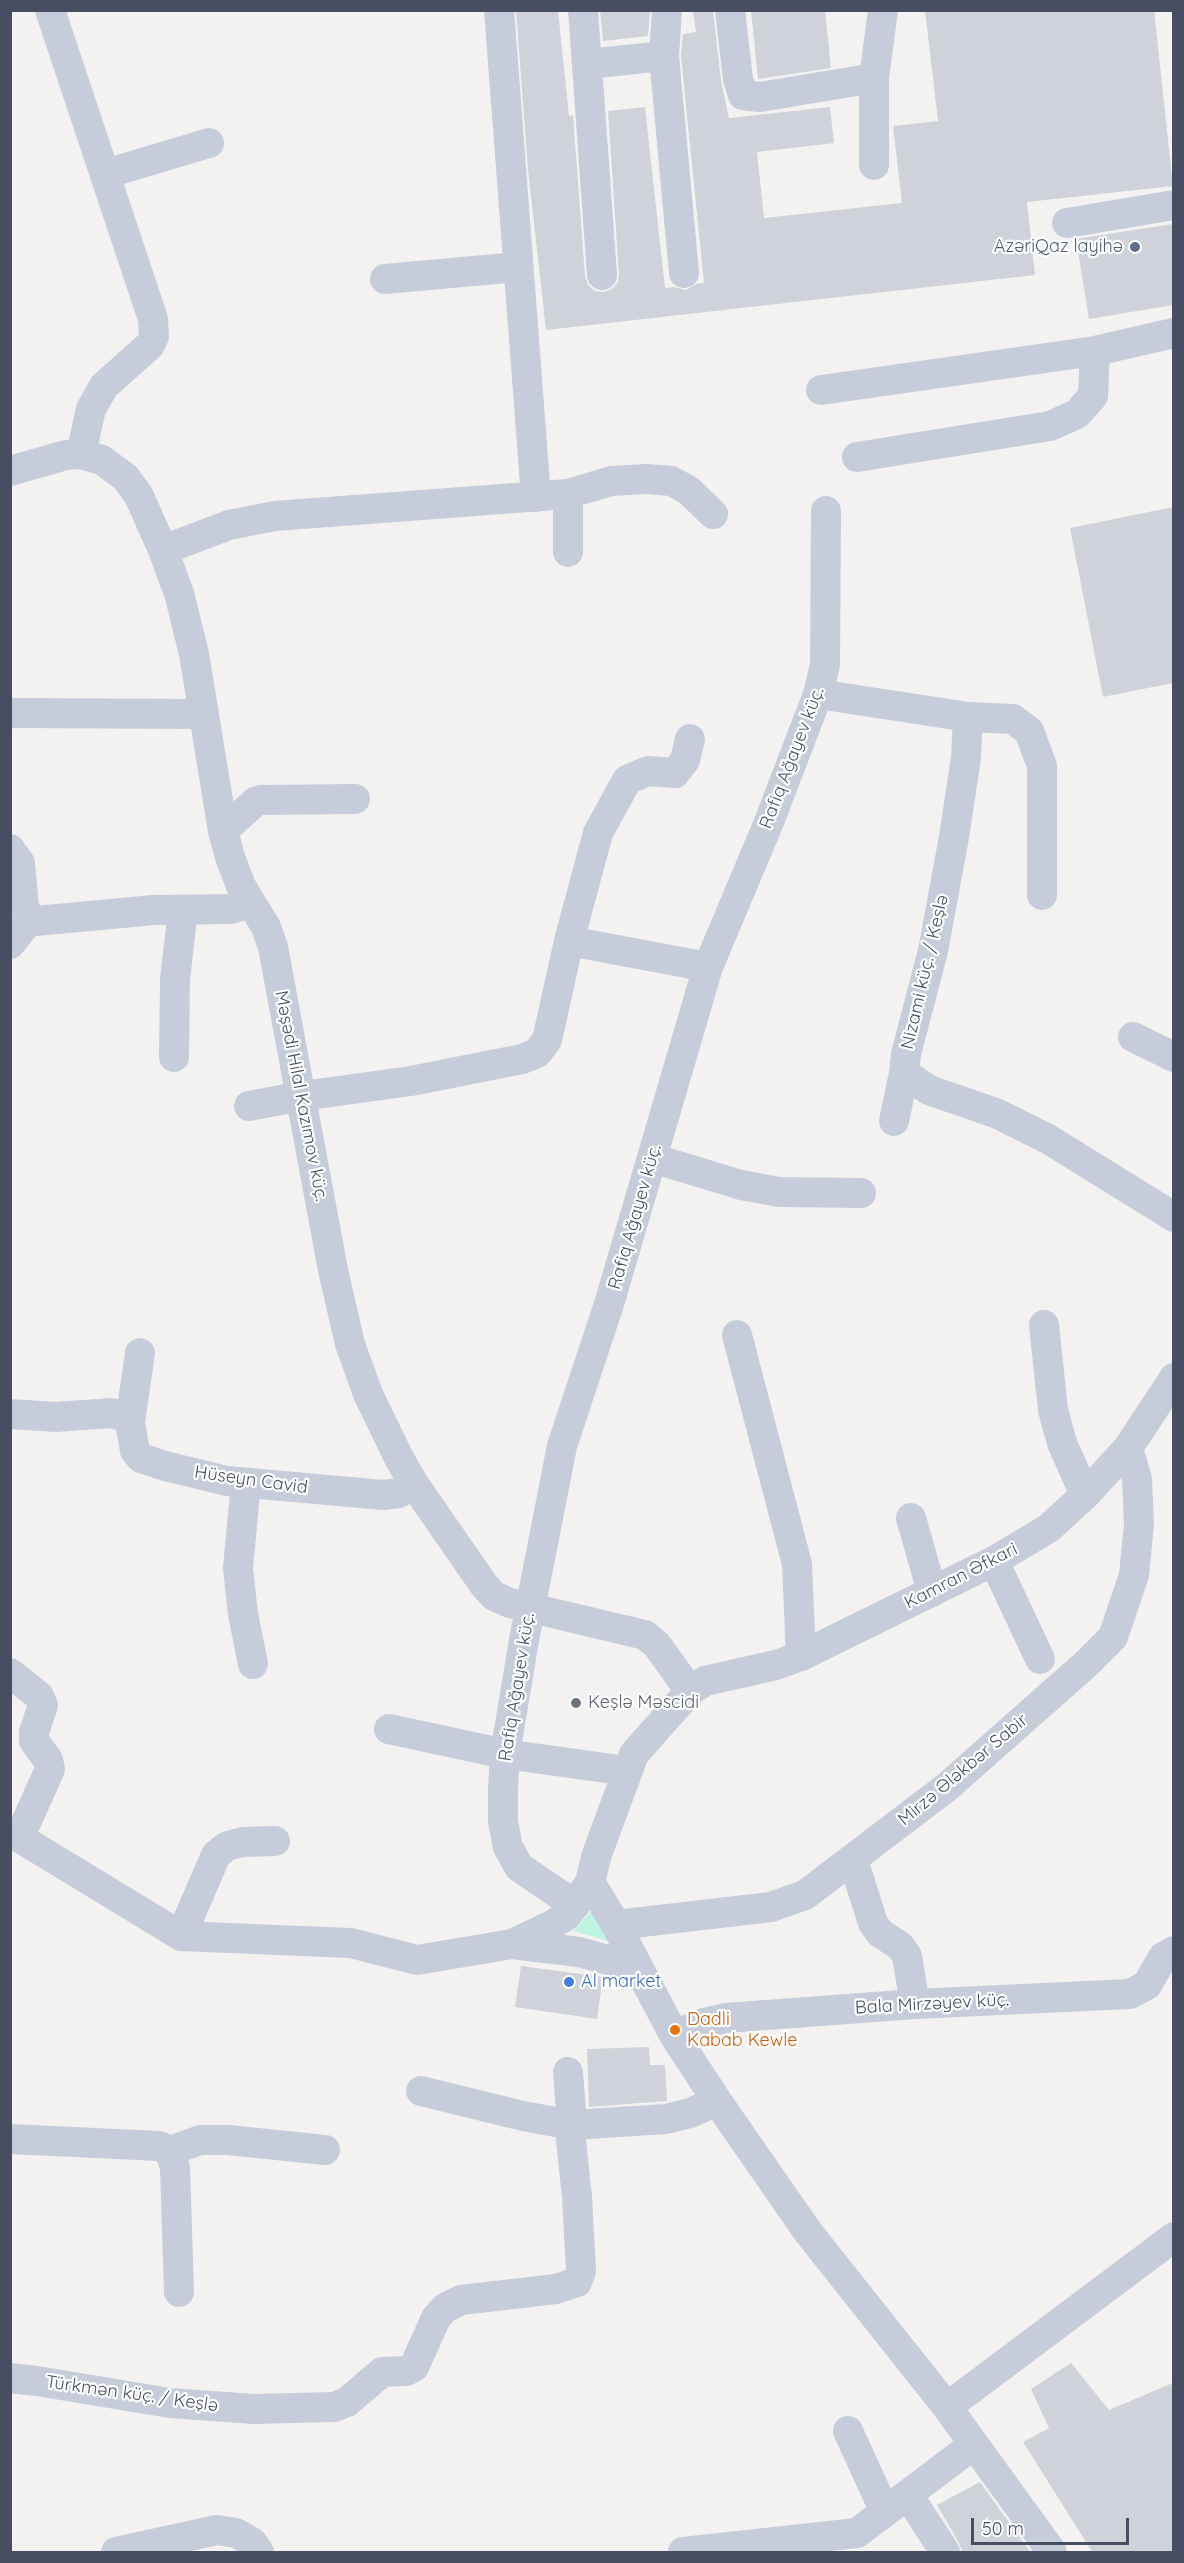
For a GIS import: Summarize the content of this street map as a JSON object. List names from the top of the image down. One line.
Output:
{"streets":{"street":["Rafiq Ağayev küç.","Nizami küç. / Keşlə","Məşədi Hilal Kazımov küç.","Hüseyn Cavid","Kamran Əfkari","Mirzə Ələkbər Sabir","Bala Mirzəyev küç.","Türkmən küç. / Keşlə"]},"crossings":[["Rafiq Ağayev küç.","Məşədi Hilal Kazımov küç."],["Məşədi Hilal Kazımov küç.","Hüseyn Cavid"],["Məşədi Hilal Kazımov küç.","Kamran Əfkari"],["Kamran Əfkari","Mirzə Ələkbər Sabir"]],"places":["AzəriQaz layihə","Keşlə Məscidi","Al market","Dadli Kabab Kewle"],"scale_bar":"50 m"}
